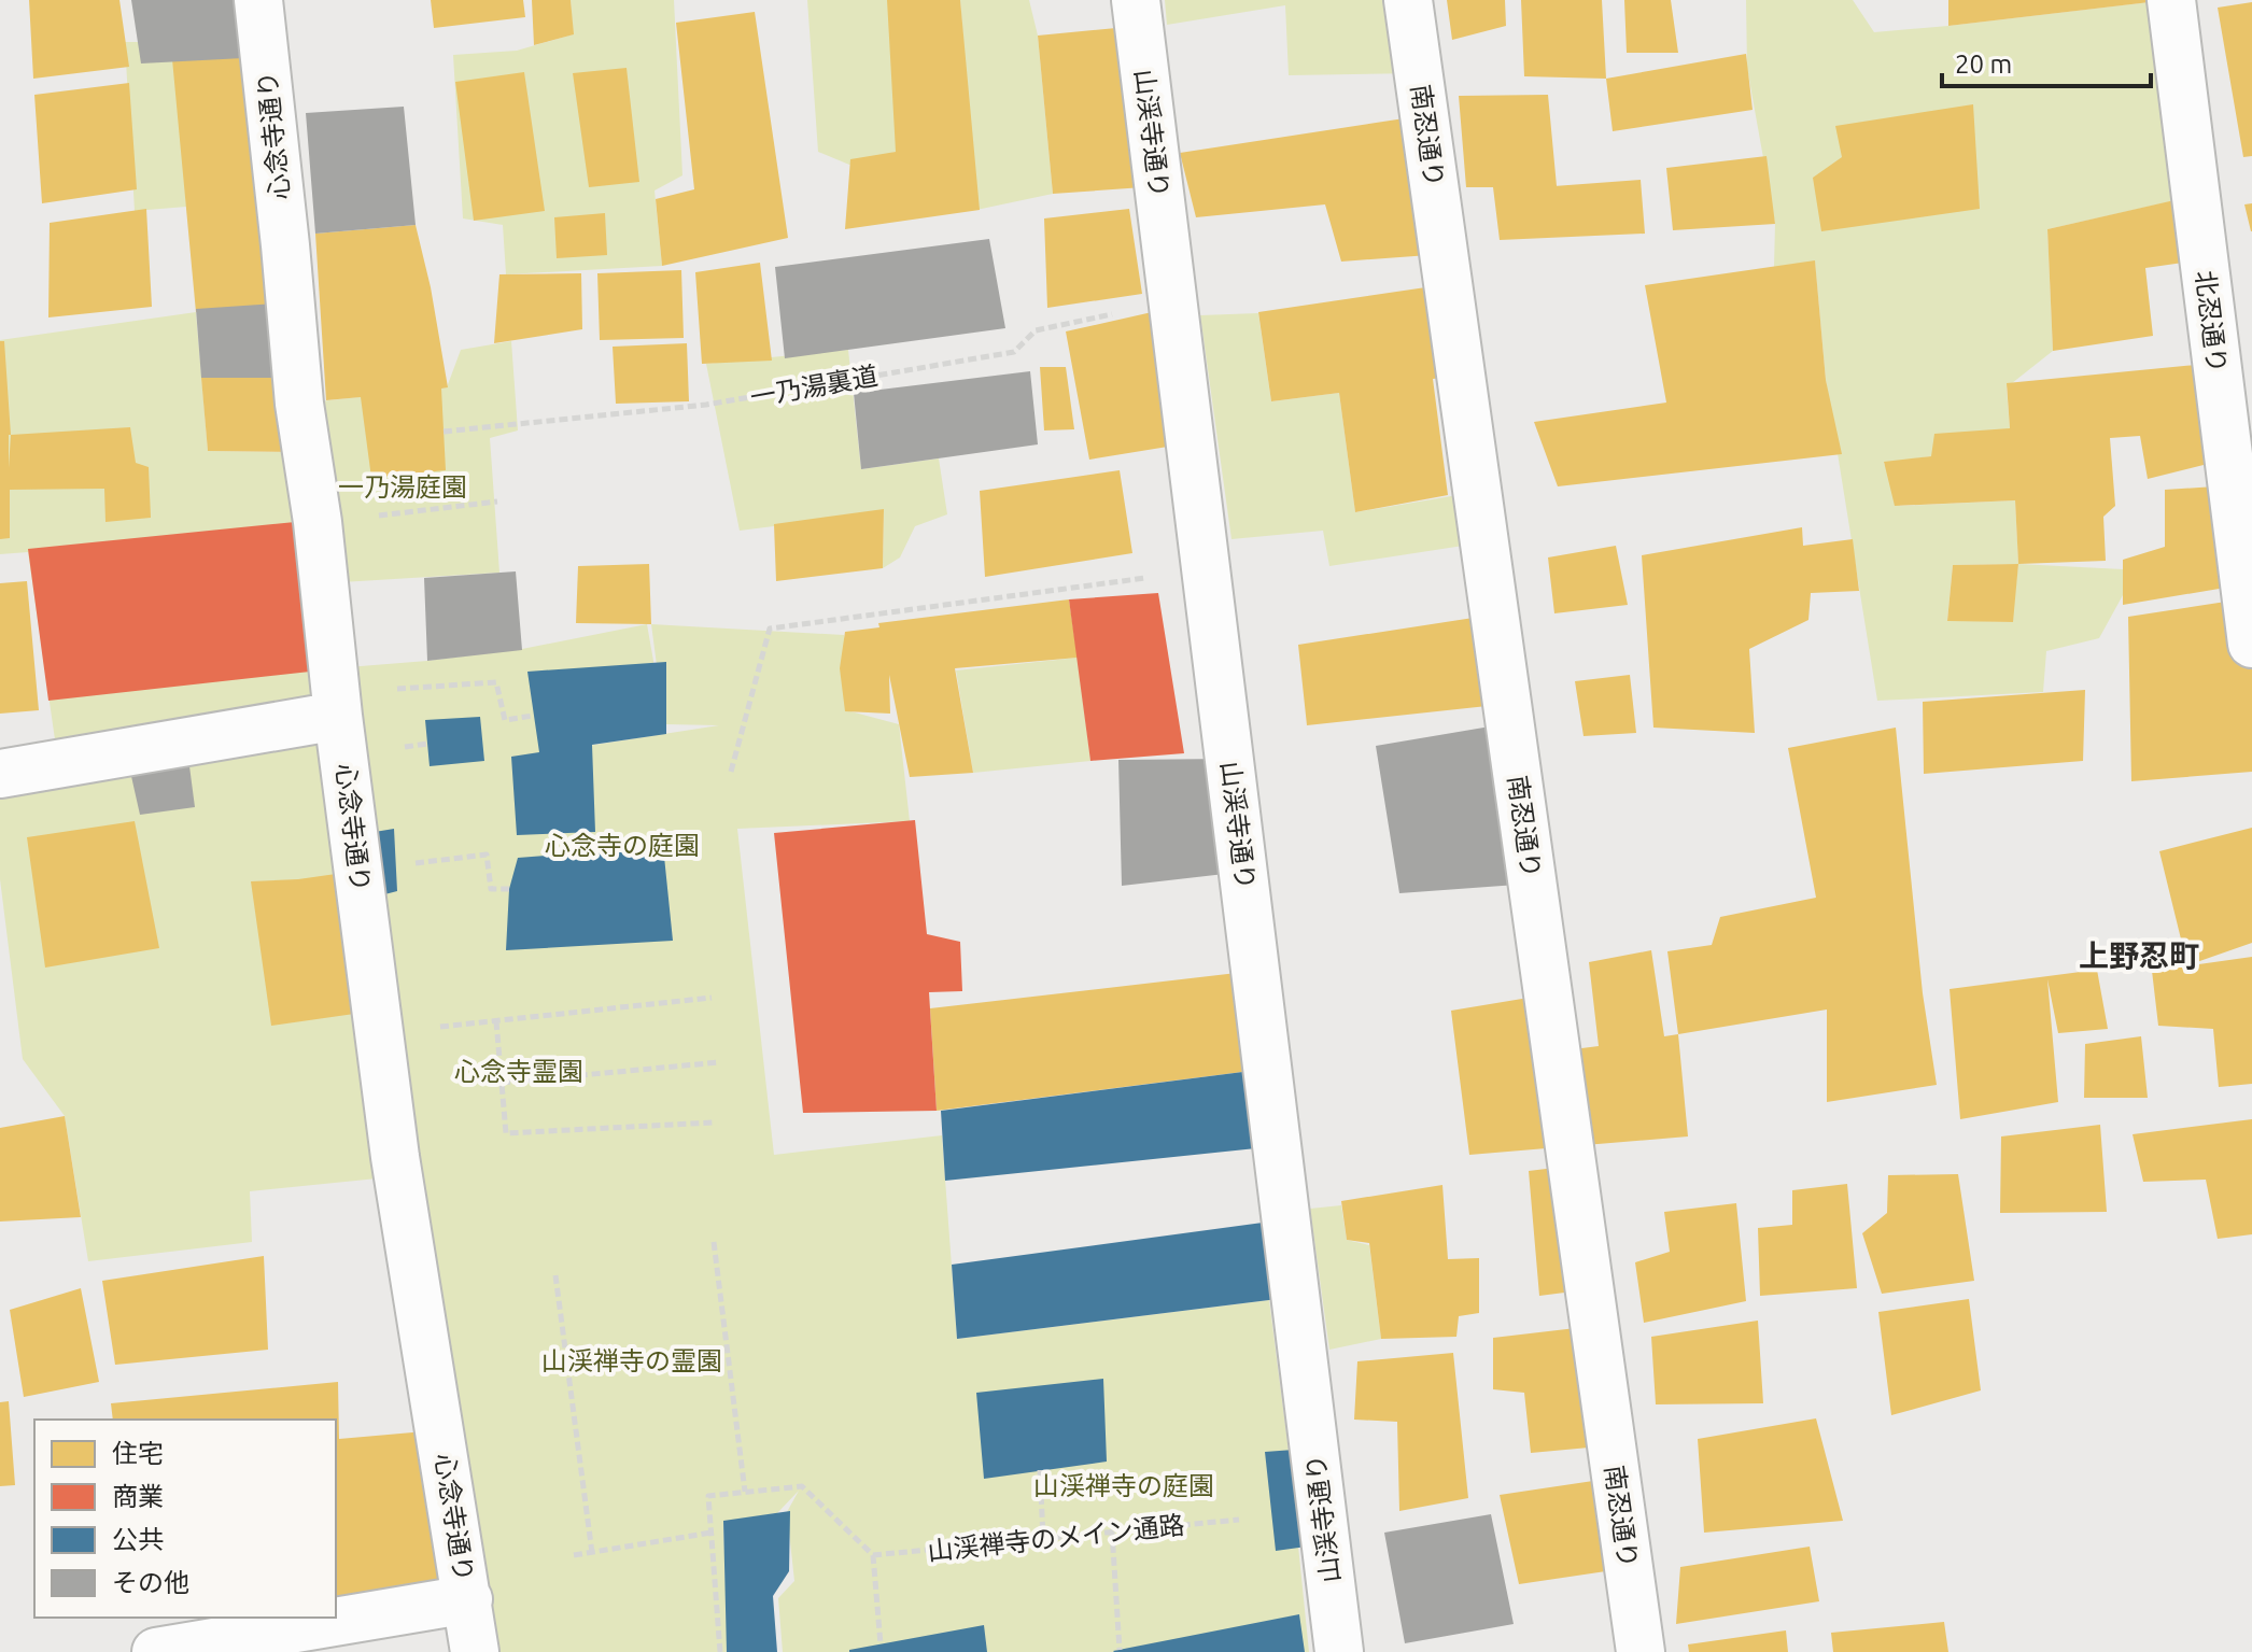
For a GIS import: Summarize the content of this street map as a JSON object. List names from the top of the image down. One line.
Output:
{"streets":{"street":["山渓寺通り","心念寺通り","南忍通り","北忍通り"],"path":["一乃湯裏道","山渓禅寺のメイン通路"]},"crossings":[["山渓寺通り","一乃湯裏道"]],"districts":["上野忍町"],"parks":["一乃湯庭園","心念寺の庭園","心念寺霊園","山渓禅寺の霊園","山渓禅寺の庭園"],"legend":["住宅","商業","公共","その他"],"scale_bar":"20 m"}
